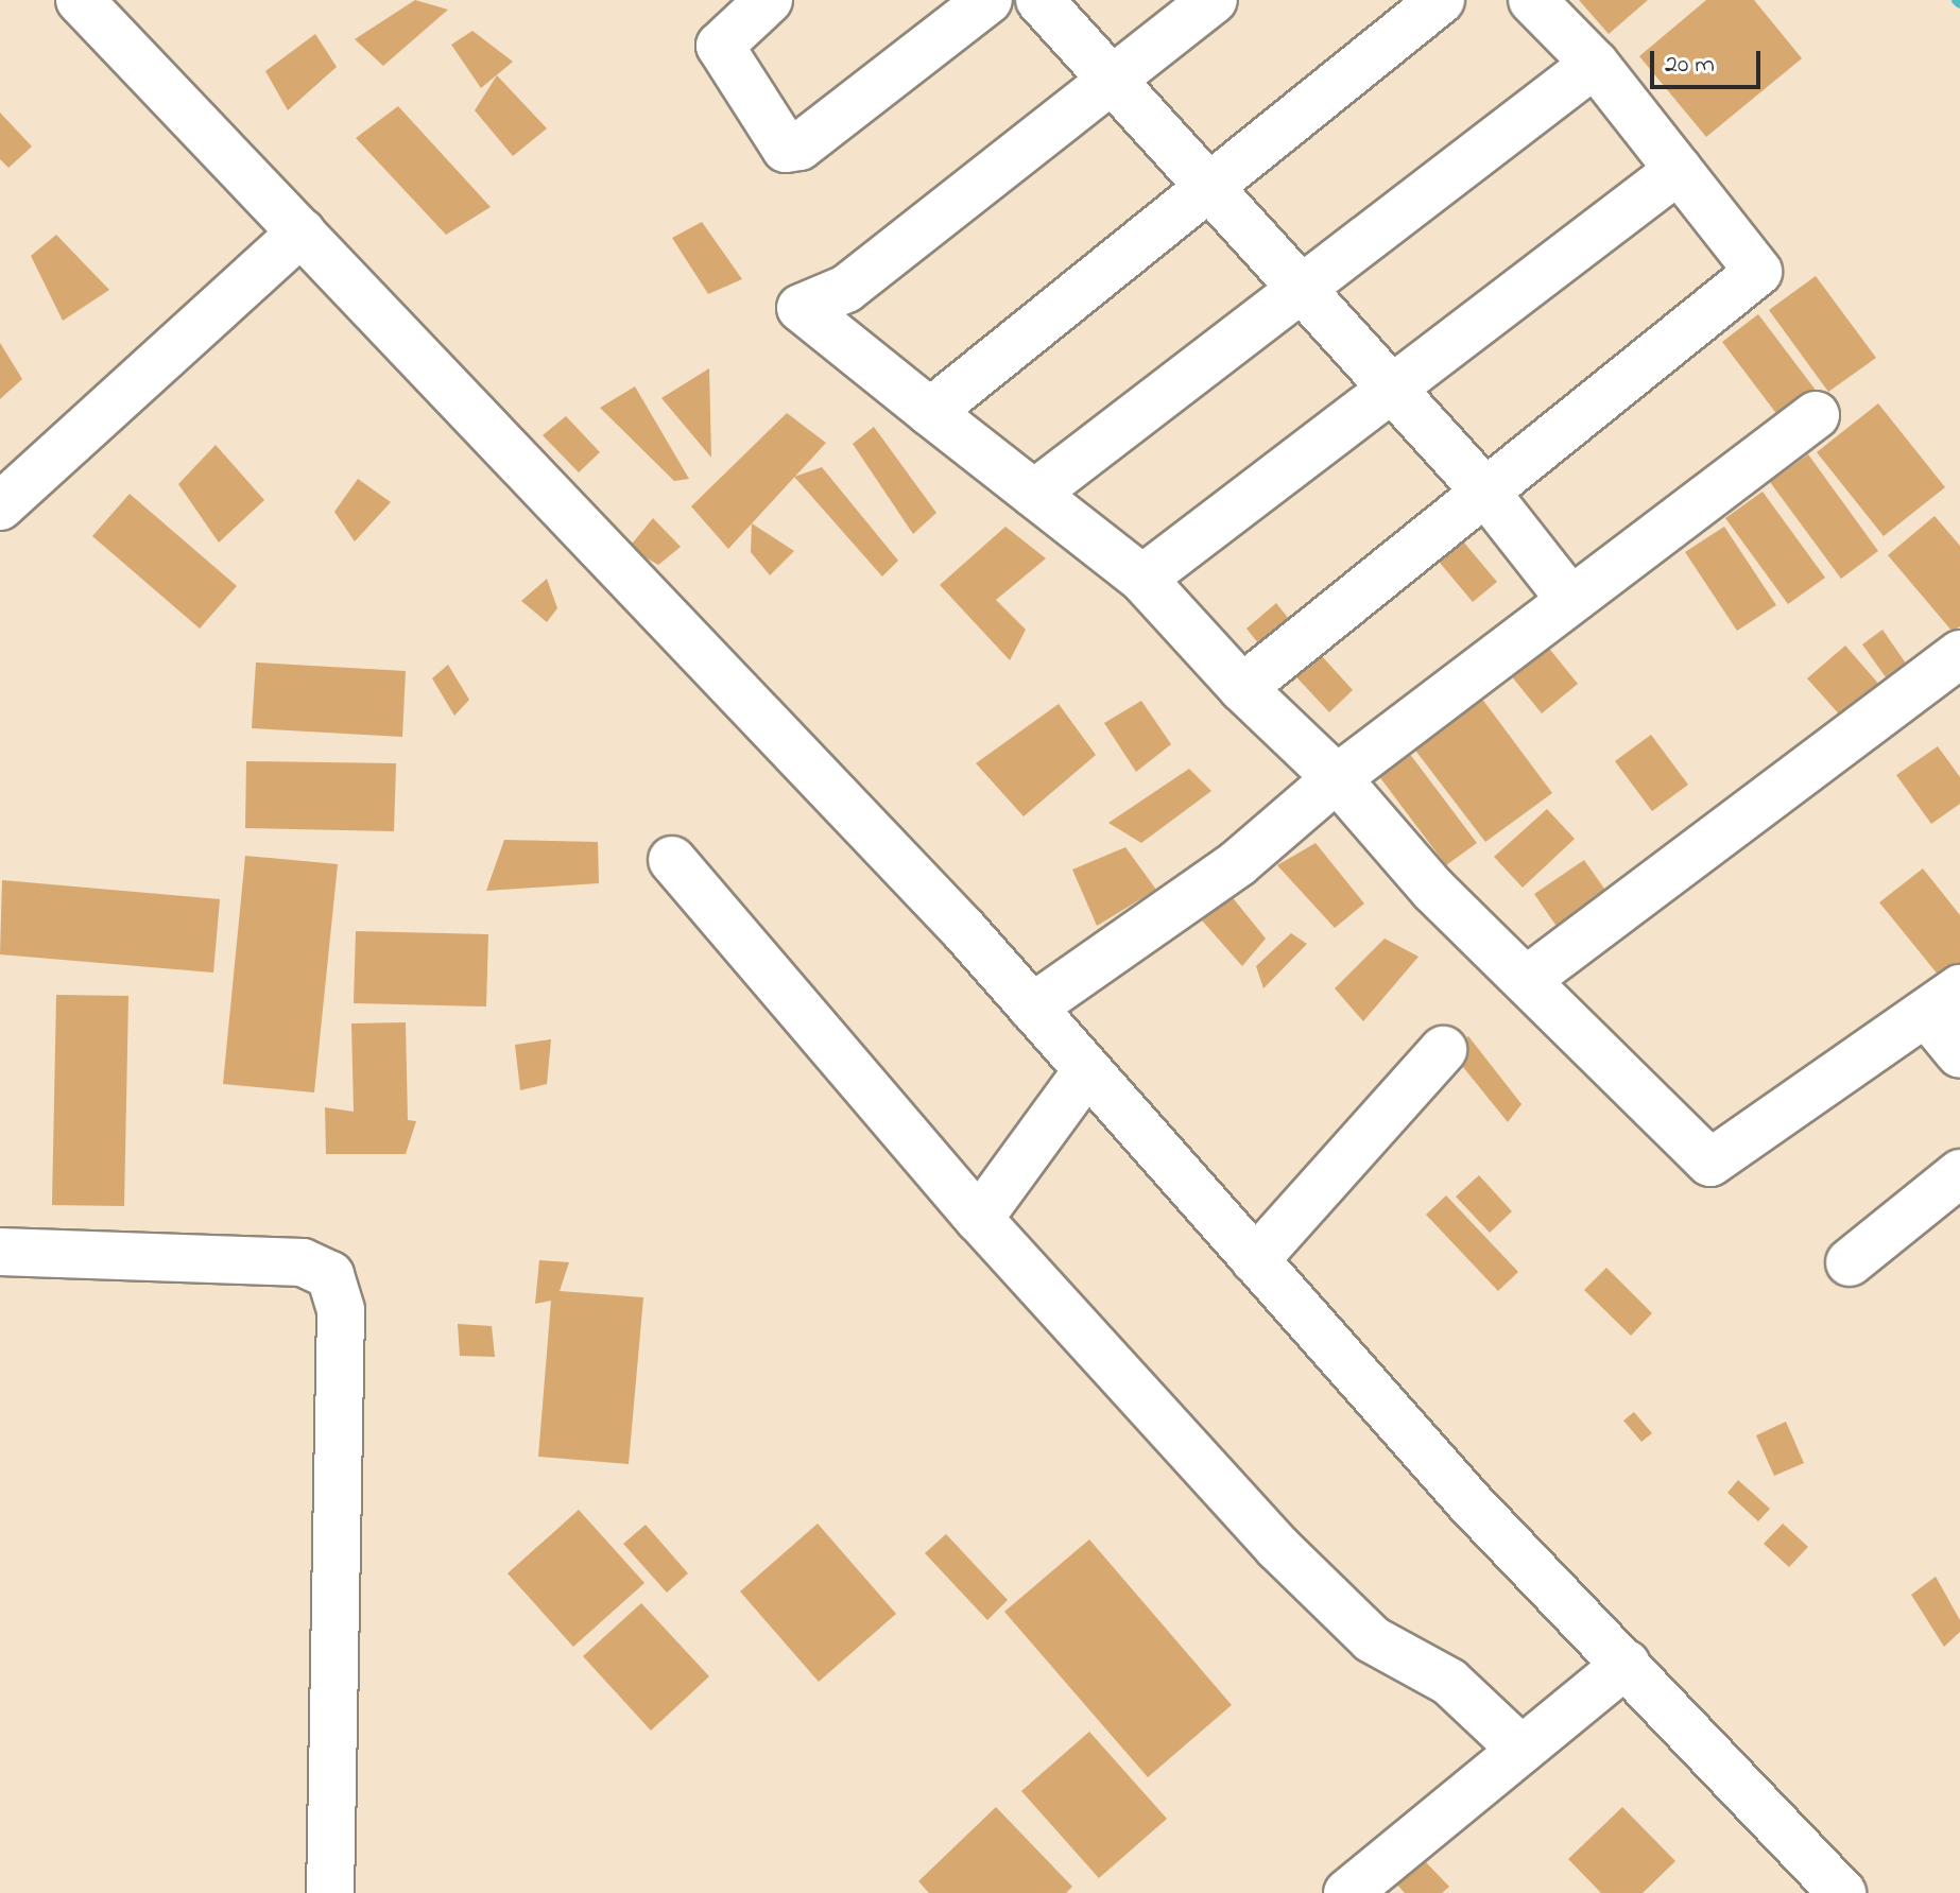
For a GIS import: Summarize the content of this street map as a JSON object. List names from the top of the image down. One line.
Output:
{"scale_bar":"20 m"}
